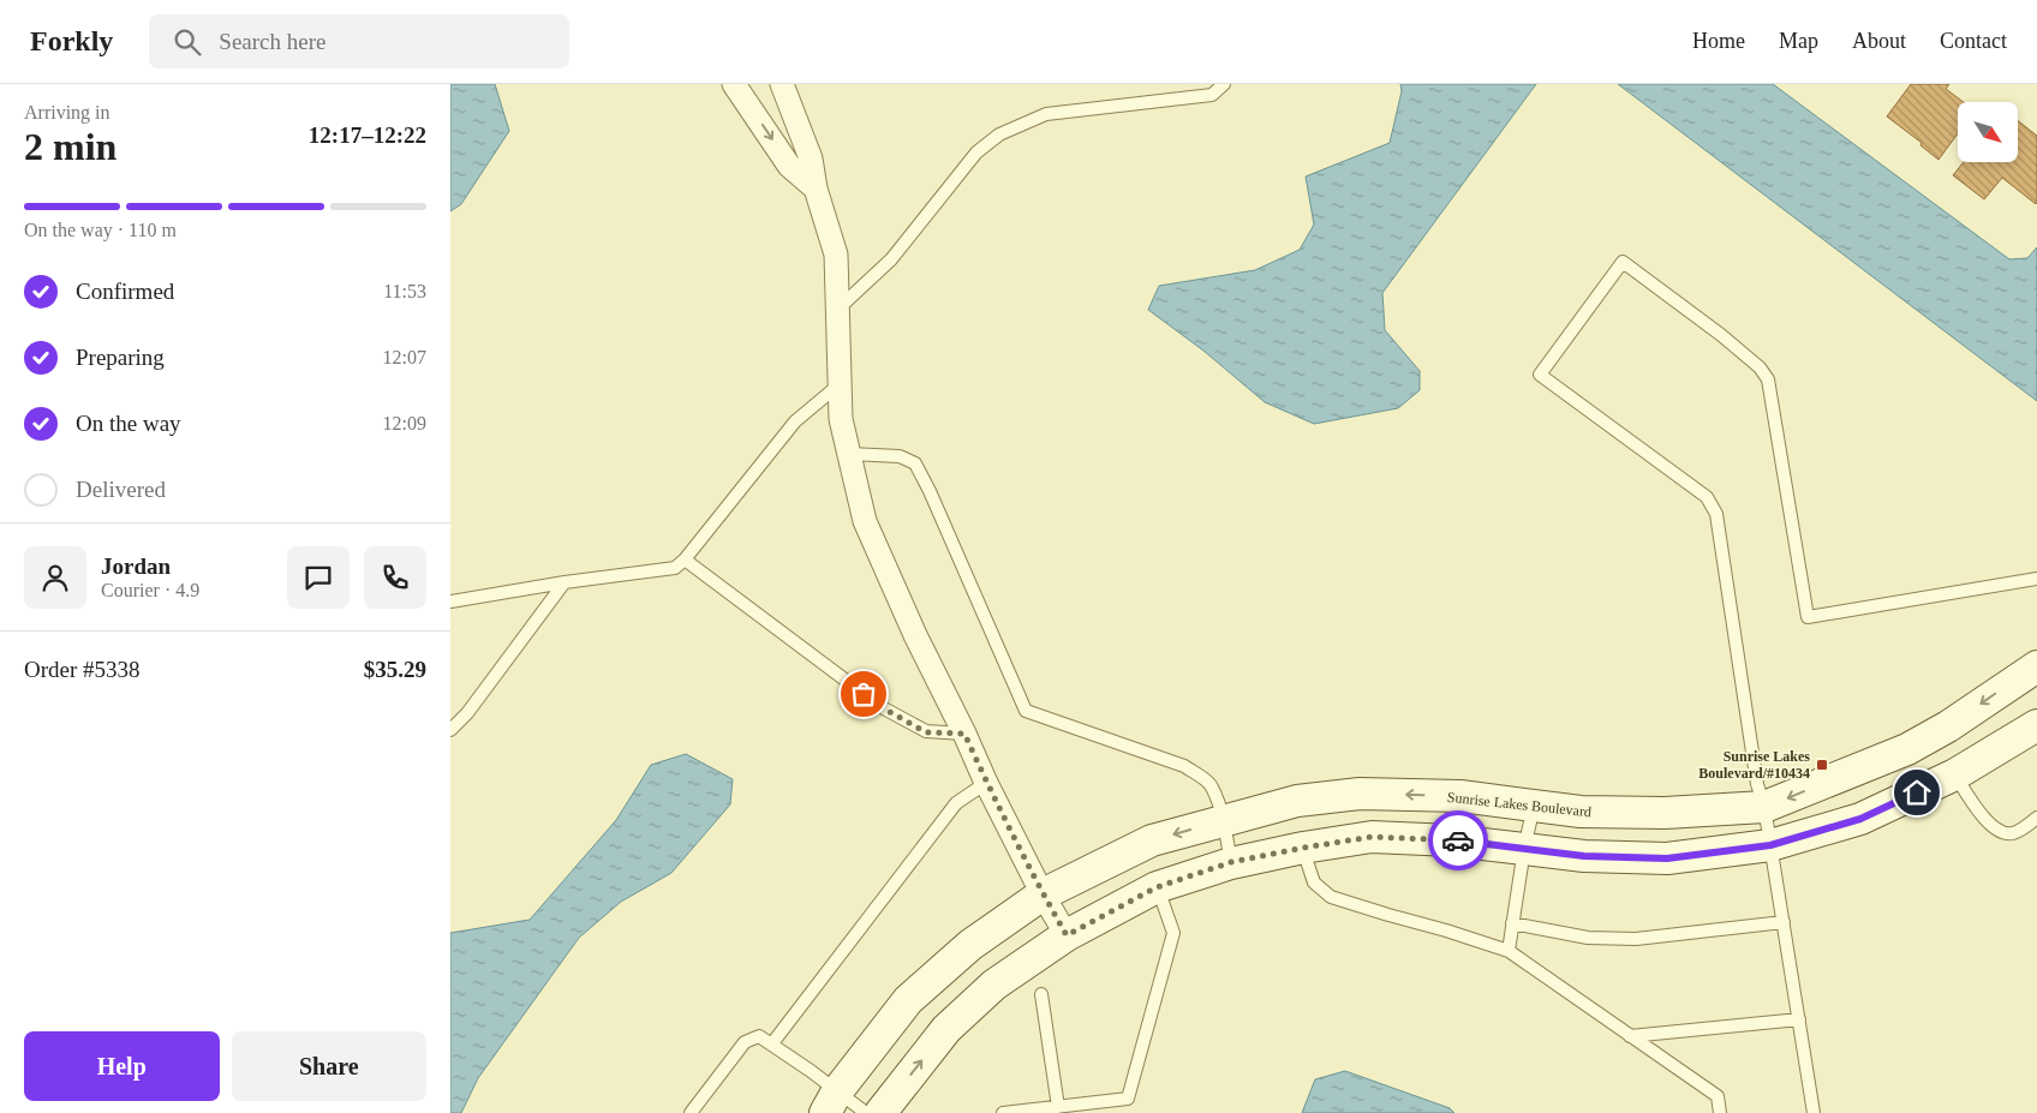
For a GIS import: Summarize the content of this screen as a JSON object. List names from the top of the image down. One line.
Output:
{"streets":{"street":["Sunrise Lakes Boulevard"]},"places":{"transit":["Sunrise Lakes Boulevard/#10434"]},"north":"bottom right","page":{"header":"Forkly","search":"Search here","nav":["Home","Map","About","Contact"],"heading":["2 min","Arriving in","12:17–12:22"],"panel":["Jordan","Courier · 4.9","Order #5338","$35.29"],"bar":"On the way · 110 m","list":[["Confirmed","11:53"],["Preparing","12:07"],["On the way","12:09"],"Delivered"],"buttons":["Help","Share"]}}
